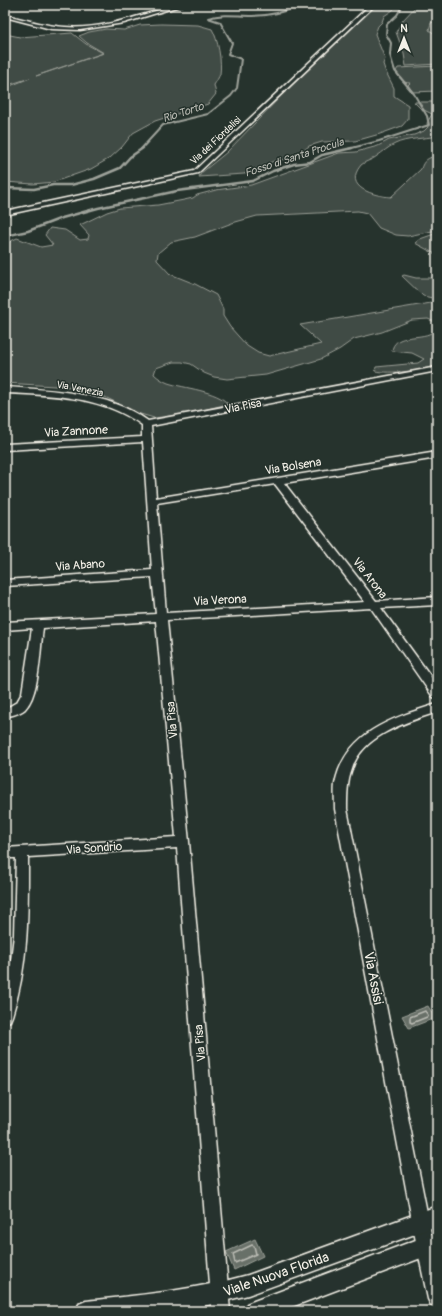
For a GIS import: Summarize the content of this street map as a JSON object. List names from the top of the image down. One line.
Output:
{"streets":{"street":["Via dei Fiordalisi","Via Venezia","Via Pisa","Via Zannone","Via Bolsena","Via Abano","Via Arona","Via Verona","Via Sondrio","Via Assisi","Viale Nuova Florida"]},"crossings":[["Via Venezia","Via Pisa"],["Via Pisa","Via Zannone"],["Via Pisa","Via Bolsena"],["Via Pisa","Via Abano"],["Via Pisa","Via Verona"],["Via Pisa","Via Sondrio"],["Via Pisa","Viale Nuova Florida"],["Via Bolsena","Via Arona"],["Via Arona","Via Verona"],["Via Assisi","Viale Nuova Florida"]],"water":["Rio Torto","Fosso di Santa Procula"],"north":"top"}
